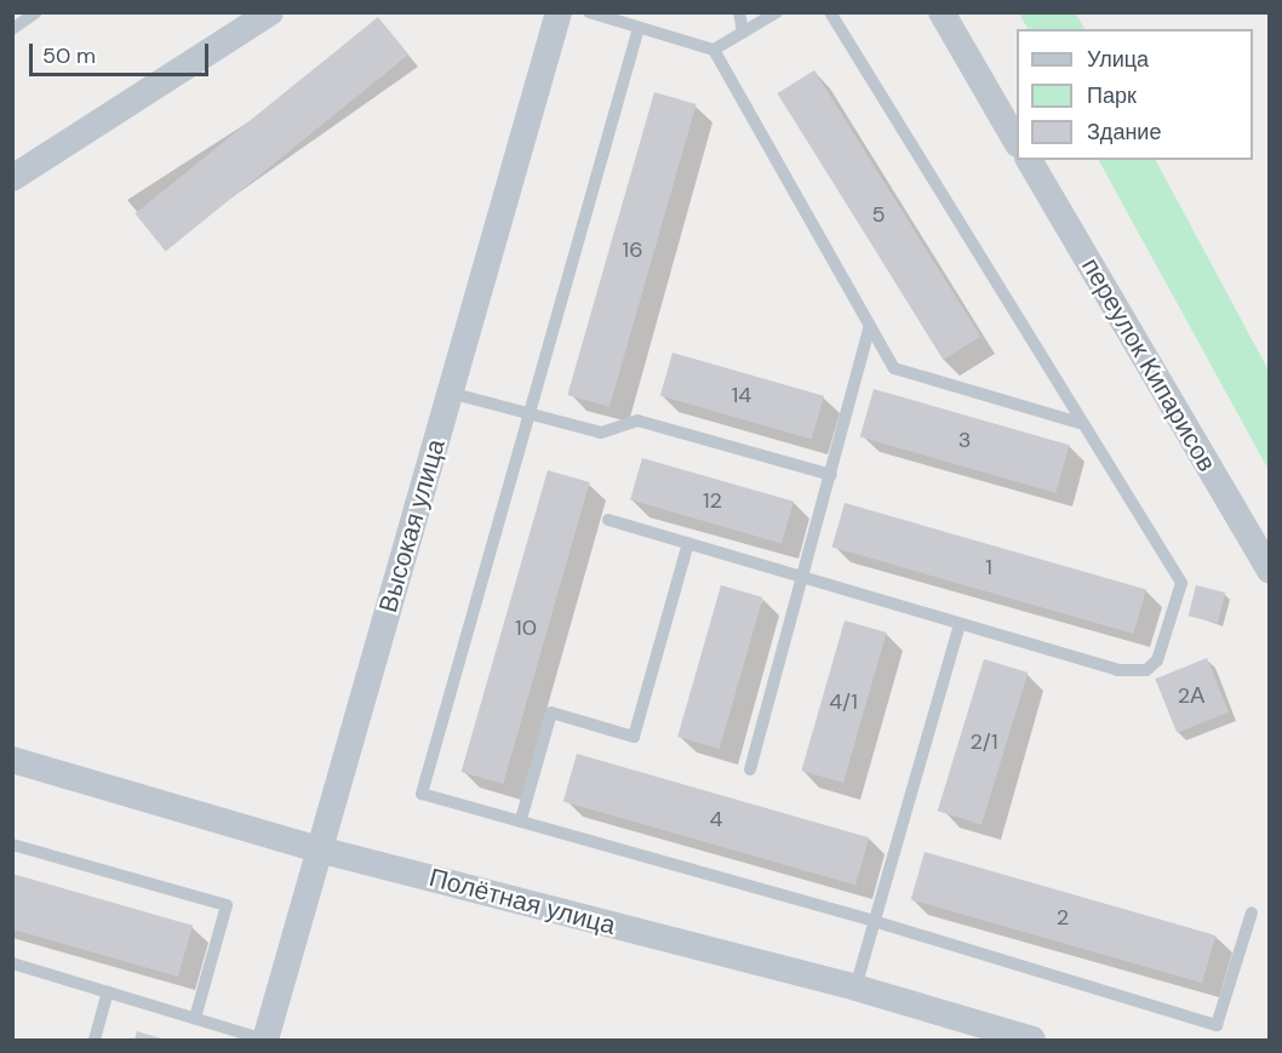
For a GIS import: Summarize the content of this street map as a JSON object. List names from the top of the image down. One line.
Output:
{"streets":{"street":["переулок Кипарисов","Высокая улица","Полётная улица"]},"crossings":[["Высокая улица","Полётная улица"]],"house_numbers":["5","16","14","3","12","1","10","2А","4/1","2/1","4","2"],"legend":["Улица","Парк","Здание"],"scale_bar":"50 m"}
